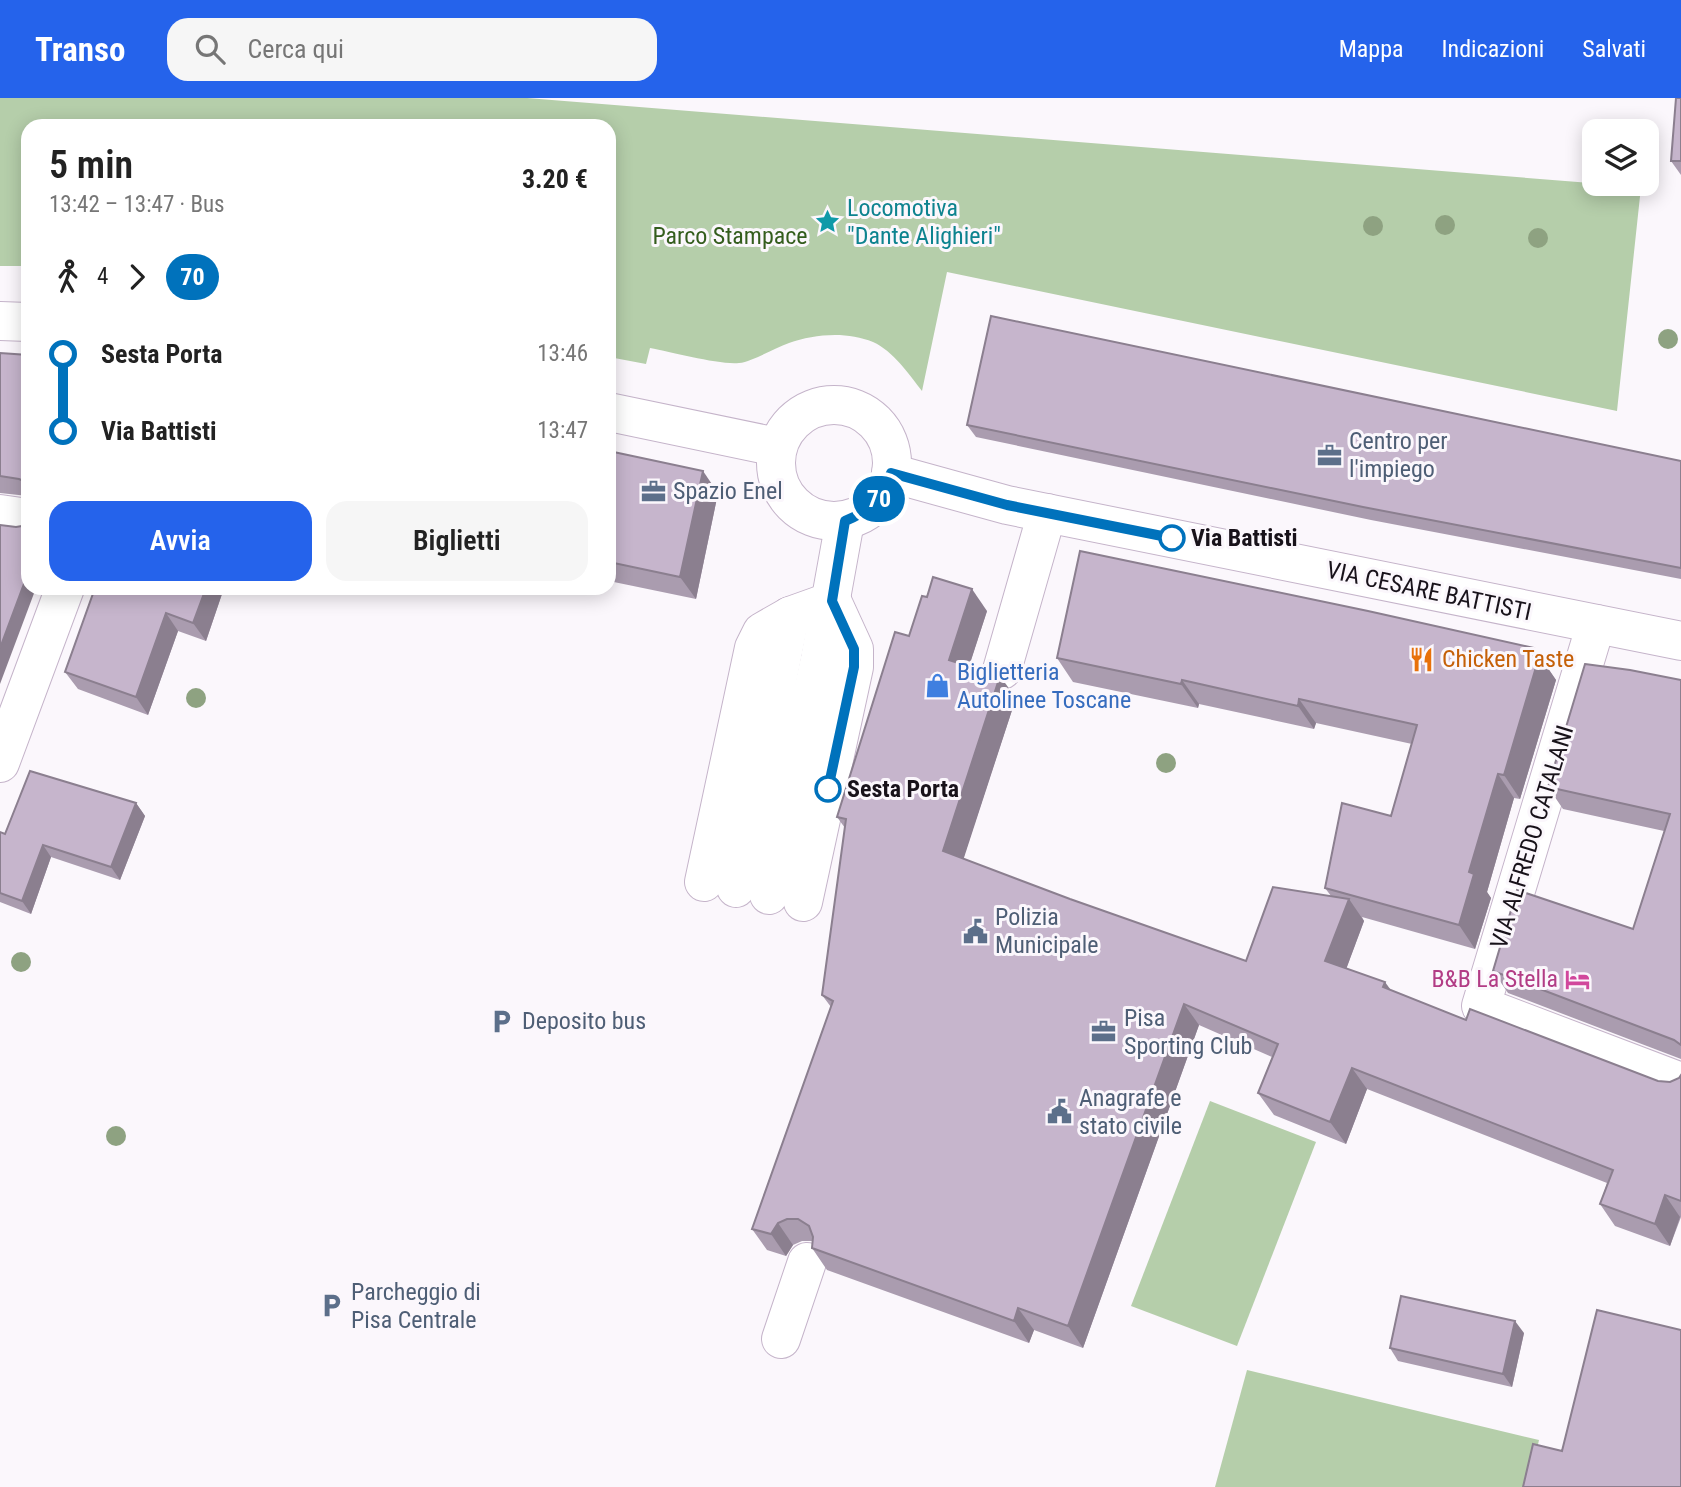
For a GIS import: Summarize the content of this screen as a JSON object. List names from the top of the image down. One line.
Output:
{"streets":{"main road":["VIA CESARE BATTISTI","VIA ALFREDO CATALANI"]},"crossings":[["VIA CESARE BATTISTI","VIA ALFREDO CATALANI"]],"parks":["Parco Stampace"],"places":{"place":["Locomotiva \"Dante Alighieri\""],"office":["Centro per l'impiego","Spazio Enel","Pisa Sporting Club"],"other":["Via Battisti","Sesta Porta"],"restaurant":["Chicken Taste"],"shop":["Biglietteria Autolinee Toscane"],"public building":["Polizia Municipale","Anagrafe e stato civile"],"hotel":["B&B La Stella"],"parking":["Deposito bus","Parcheggio di Pisa Centrale"]},"lines":["bus line 70"],"page":{"header":"Transo","search":"Cerca qui","nav":["Mappa","Indicazioni","Salvati"],"on_map":"70","heading":["5 min","13:42 – 13:47 · Bus","3.20 €"],"legs":["4","70"],"list":[{"name":"Sesta Porta","value":"13:46"},{"name":"Via Battisti","value":"13:47"}],"buttons":["Avvia","Biglietti"]}}
